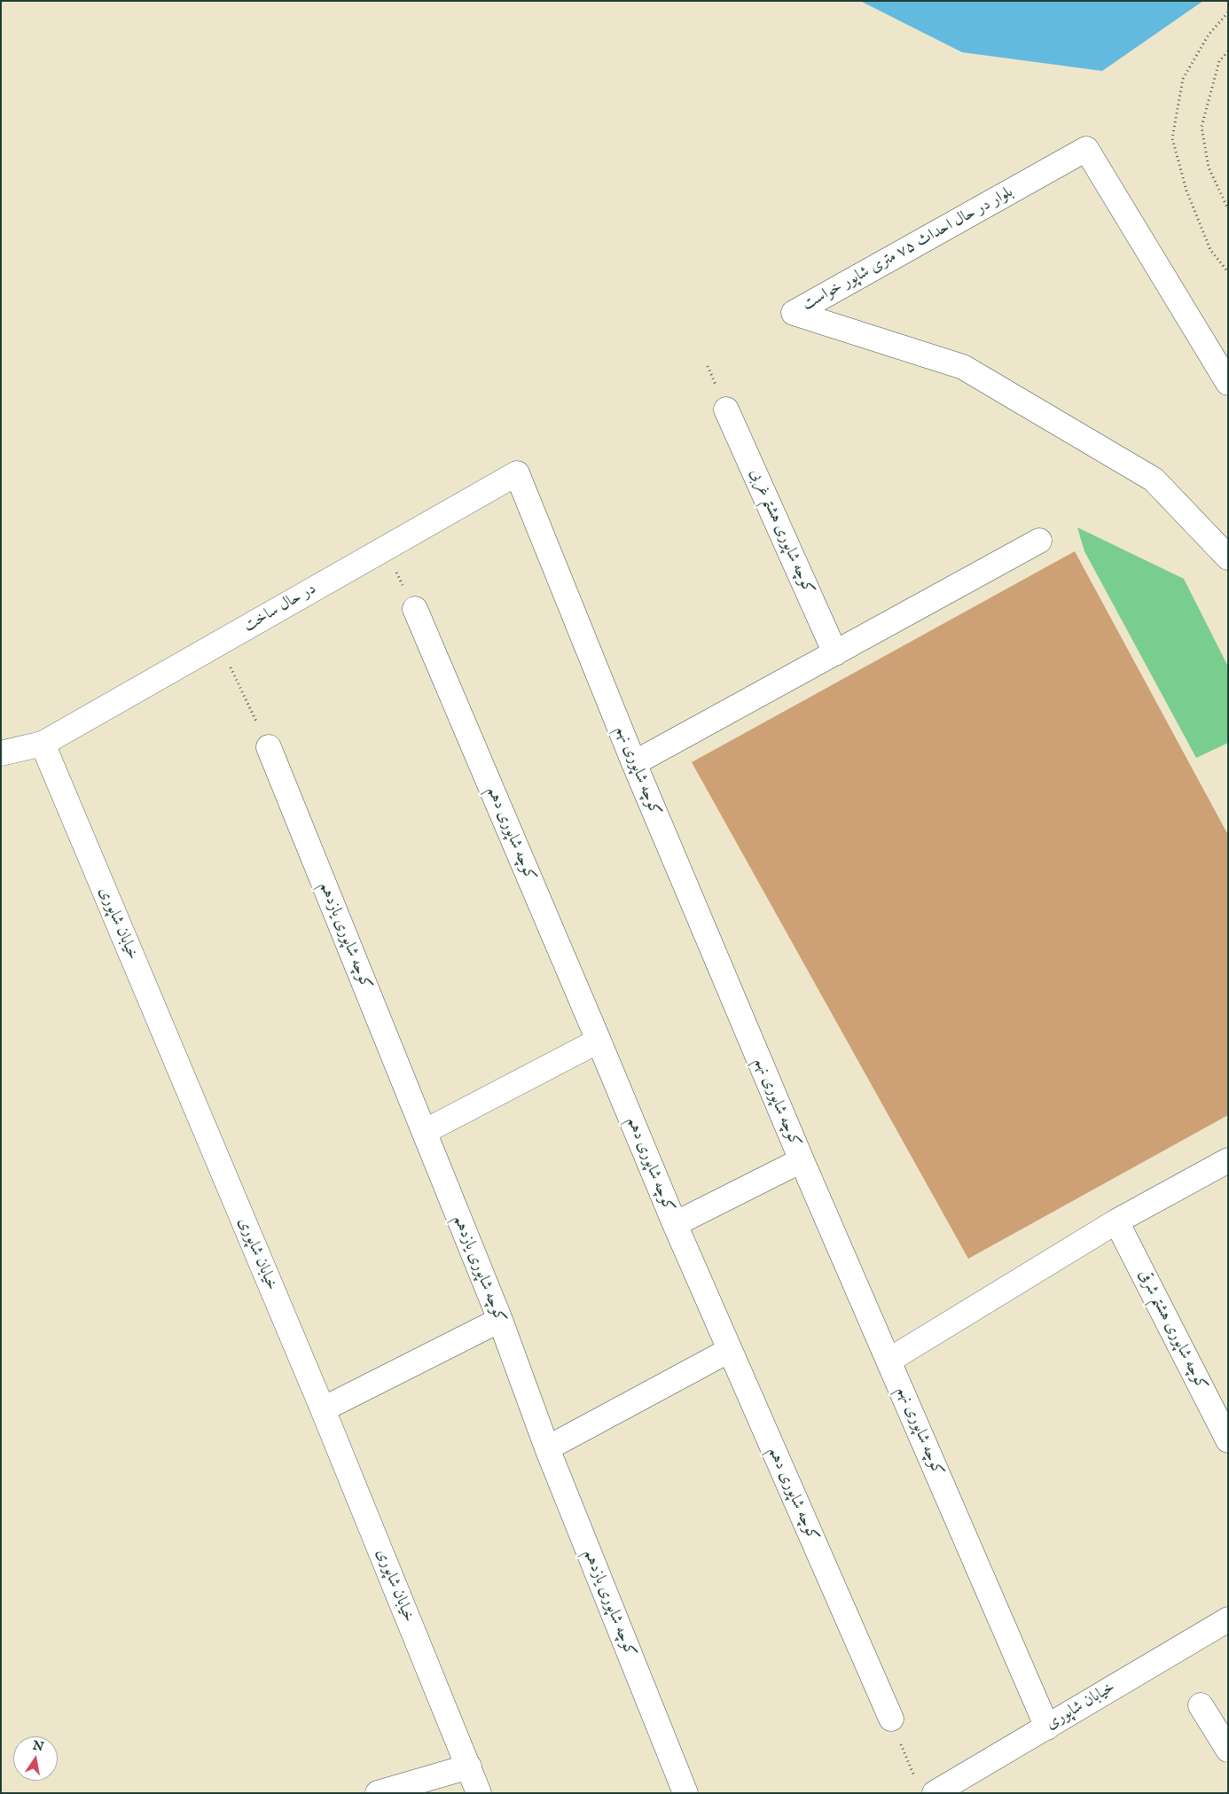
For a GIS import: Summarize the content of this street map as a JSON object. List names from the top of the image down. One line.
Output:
{"streets":{"street":["بلوار در حال احداث ۷۵ متری شاپور خواست","کوچه شاپوری هشتم غربی","در حال ساخت","کوچه شاپوری نهم","کوچه شاپوری دهم","خیابان شاپوری","کوچه شاپوری یازدهم","کوچه شاپوری هشتم شرقی"]},"crossings":[["در حال ساخت","کوچه شاپوری نهم"],["در حال ساخت","خیابان شاپوری"],["کوچه شاپوری نهم","خیابان شاپوری"]],"north":"top"}
